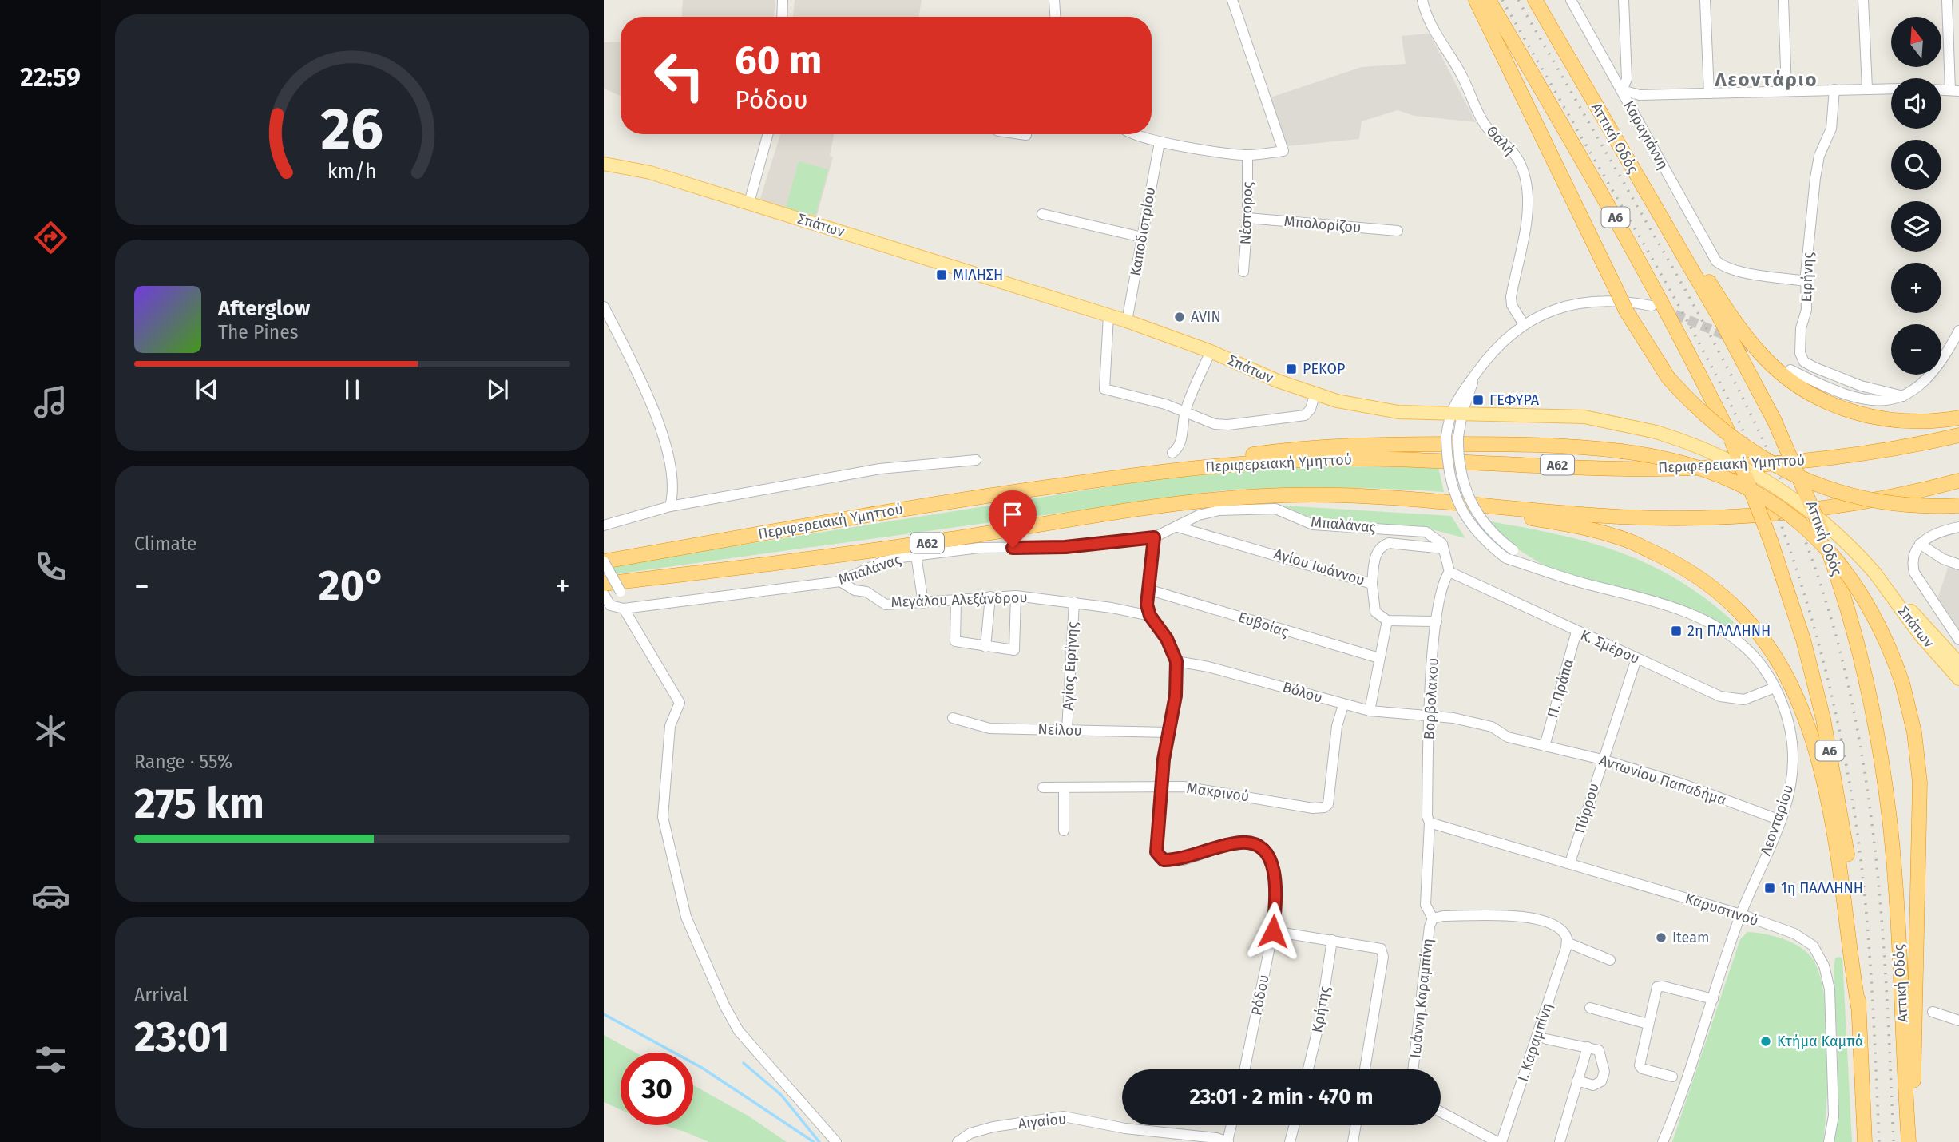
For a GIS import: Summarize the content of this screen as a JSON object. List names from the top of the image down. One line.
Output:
{"streets":{"highway":["Αττική Οδός","Α6","Περιφερειακή Υμηττού","Α62"],"main road":["Σπάτων"],"street":["Καραγιάννη","Θαλή","Νέστορος","Μπολορίζου","Καποδιστρίου","Ειρήνης","Μπαλάνας","Αγίου Ιωάννου","Μεγάλου Αλεξάνδρου","Ευβοίας","Κ. Σμέρου","Αγίας Ειρήνης","Π. Πράπα","Βόλου","Βορβολακου","Νείλου","Αντωνίου Παπαδήμα","Μακρινού","Πύρρου","Λεονταρίου","Καρυστινού","Ρόδου","Ιωάννη Καραμπίνη","Κρήτης","Ι. Καραμπίνη","Αιγαίου"]},"crossings":[["Καραγιάννη","Ειρήνης"],["Θαλή","Λεονταρίου"],["Νέστορος","Μπολορίζου"],["Σπάτων","Καποδιστρίου"],["Σπάτων","Λεονταρίου"],["Μπαλάνας","Αγίου Ιωάννου"],["Μπαλάνας","Μεγάλου Αλεξάνδρου"],["Μπαλάνας","Κ. Σμέρου"],["Μπαλάνας","Βορβολακου"],["Αγίου Ιωάννου","Κ. Σμέρου"],["Αγίου Ιωάννου","Βορβολακου"],["Μεγάλου Αλεξάνδρου","Αγίας Ειρήνης"],["Μεγάλου Αλεξάνδρου","Ρόδου"],["Κ. Σμέρου","Π. Πράπα"],["Κ. Σμέρου","Βορβολακου"],["Κ. Σμέρου","Πύρρου"],["Κ. Σμέρου","Λεονταρίου"],["Αγίας Ειρήνης","Νείλου"],["Π. Πράπα","Αντωνίου Παπαδήμα"],["Βόλου","Βορβολακου"],["Βόλου","Αντωνίου Παπαδήμα"],["Βόλου","Μακρινού"],["Βόλου","Ρόδου"],["Βορβολακου","Αντωνίου Παπαδήμα"],["Βορβολακου","Καρυστινού"],["Βορβολακου","Ιωάννη Καραμπίνη"],["Νείλου","Ρόδου"],["Αντωνίου Παπαδήμα","Πύρρου"],["Αντωνίου Παπαδήμα","Λεονταρίου"],["Μακρινού","Ρόδου"],["Πύρρου","Καρυστινού"],["Λεονταρίου","Καρυστινού"]],"districts":["Λεοντάριο"],"places":{"transit":["ΜΙΛΗΣΗ","ΡΕΚΟΡ","ΓΕΦΥΡΑ","2η ΠΑΛΛΗΝΗ","1η ΠΑΛΛΗΝΗ"],"other":["AVIN","Iteam","Kτήμα Καμπά"]},"north":"top","page":{"tabs":"22:59","map_buttons":["+","−"],"turn":["60 m","Ρόδου"],"song":["Afterglow","The Pines"],"tile":["Climate",["Range · 55%","275 km"],["Arrival","23:01"]],"heat":["−","20°","+"],"limit":"30","trip":"23:01 · 2 min · 470 m","gauge":["26","km/h"]}}
